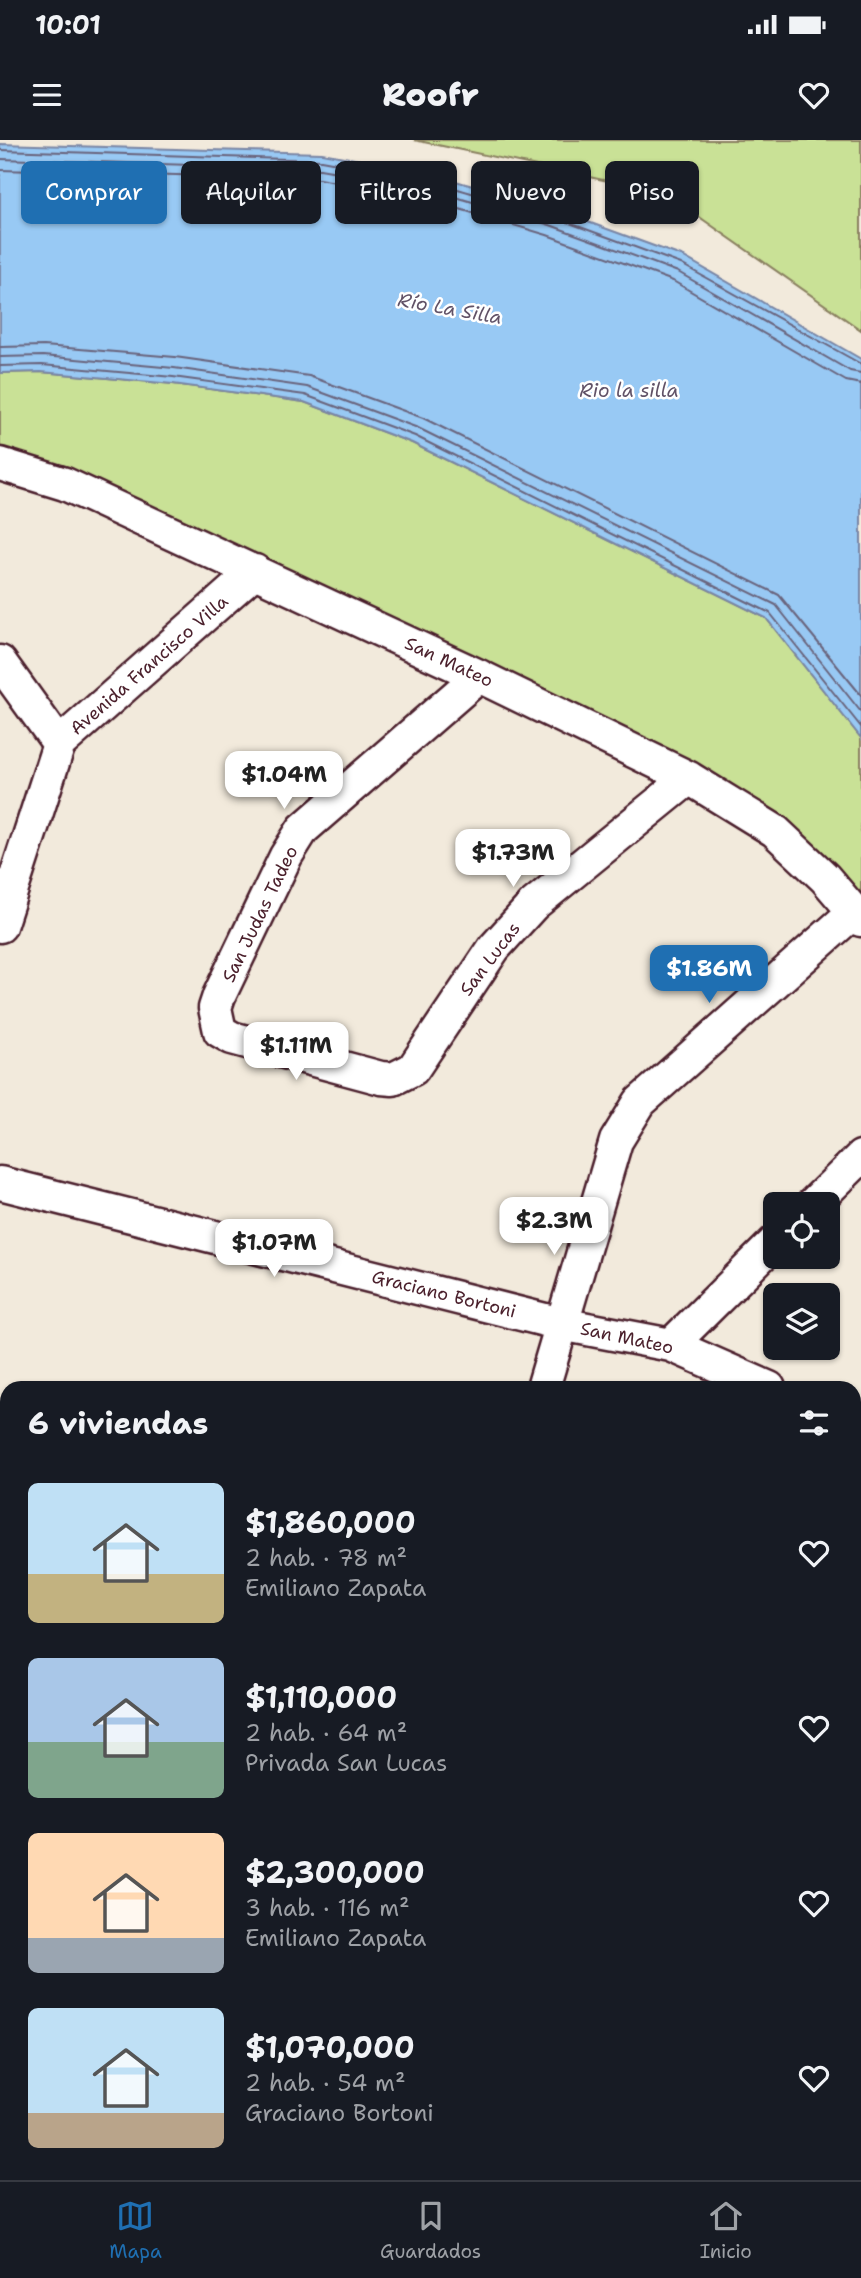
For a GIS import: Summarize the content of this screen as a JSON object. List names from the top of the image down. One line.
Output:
{"streets":{"street":["San Mateo","Avenida Francisco Villa","San Judas Tadeo","San Lucas","Graciano Bortoni"]},"crossings":[["San Mateo","Avenida Francisco Villa"],["San Mateo","San Judas Tadeo"],["San Mateo","San Lucas"],["San Mateo","Graciano Bortoni"],["San Judas Tadeo","San Lucas"]],"water":["Río La Silla","Rio la silla"],"page":{"status":"10:01","header":"Roofr","chip":["Comprar","Alquilar","Filtros","Nuevo","Piso"],"price":["$1.04M","$1.73M","$1.86M","$1.11M","$2.3M","$1.07M"],"heading":"6 viviendas","list":[{"name":"$1,860,000","note":"2 hab. · 78 m² · Emiliano Zapata"},{"name":"$1,110,000","note":"2 hab. · 64 m² · Privada San Lucas"},{"name":"$2,300,000","note":"3 hab. · 116 m² · Emiliano Zapata"},{"name":"$1,070,000","note":"2 hab. · 54 m² · Graciano Bortoni"}],"tabs":["Mapa","Guardados","Inicio"]}}
